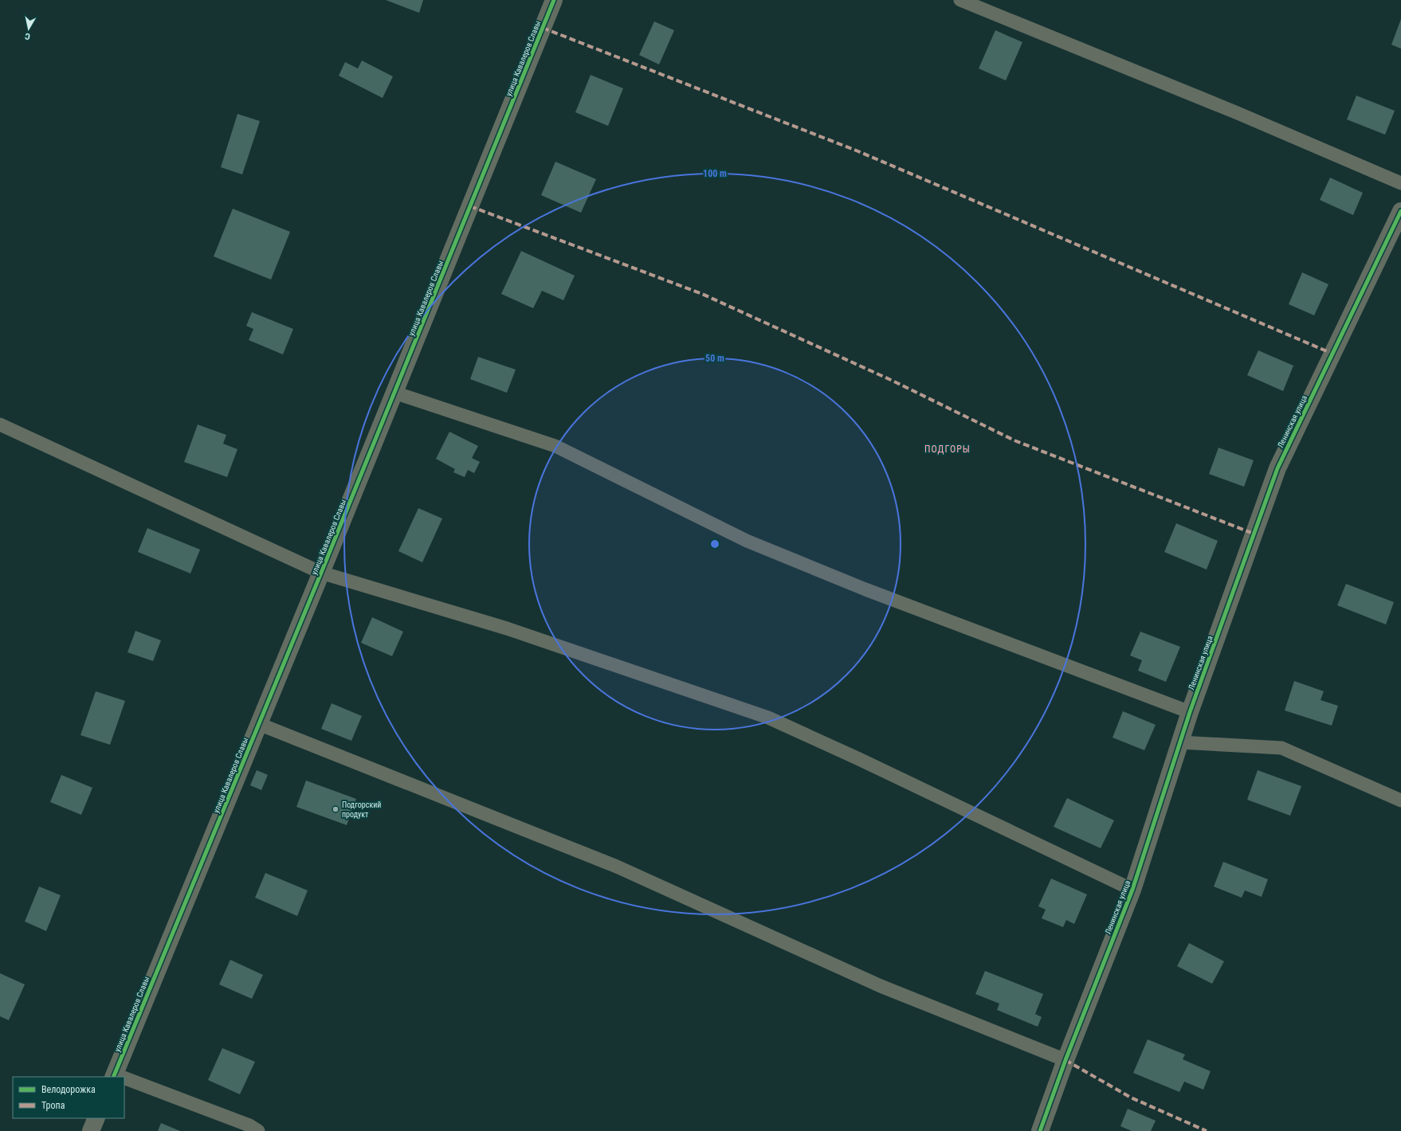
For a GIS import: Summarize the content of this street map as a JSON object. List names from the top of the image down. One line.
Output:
{"streets":{"street":["улица Кавалеров Славы","Ленинская улица"]},"districts":["ПОДГОРЫ"],"places":["Подгорский продукт"],"legend":["Велодорожка","Тропа"],"north":"bottom","rings":["100 m","50 m"]}
